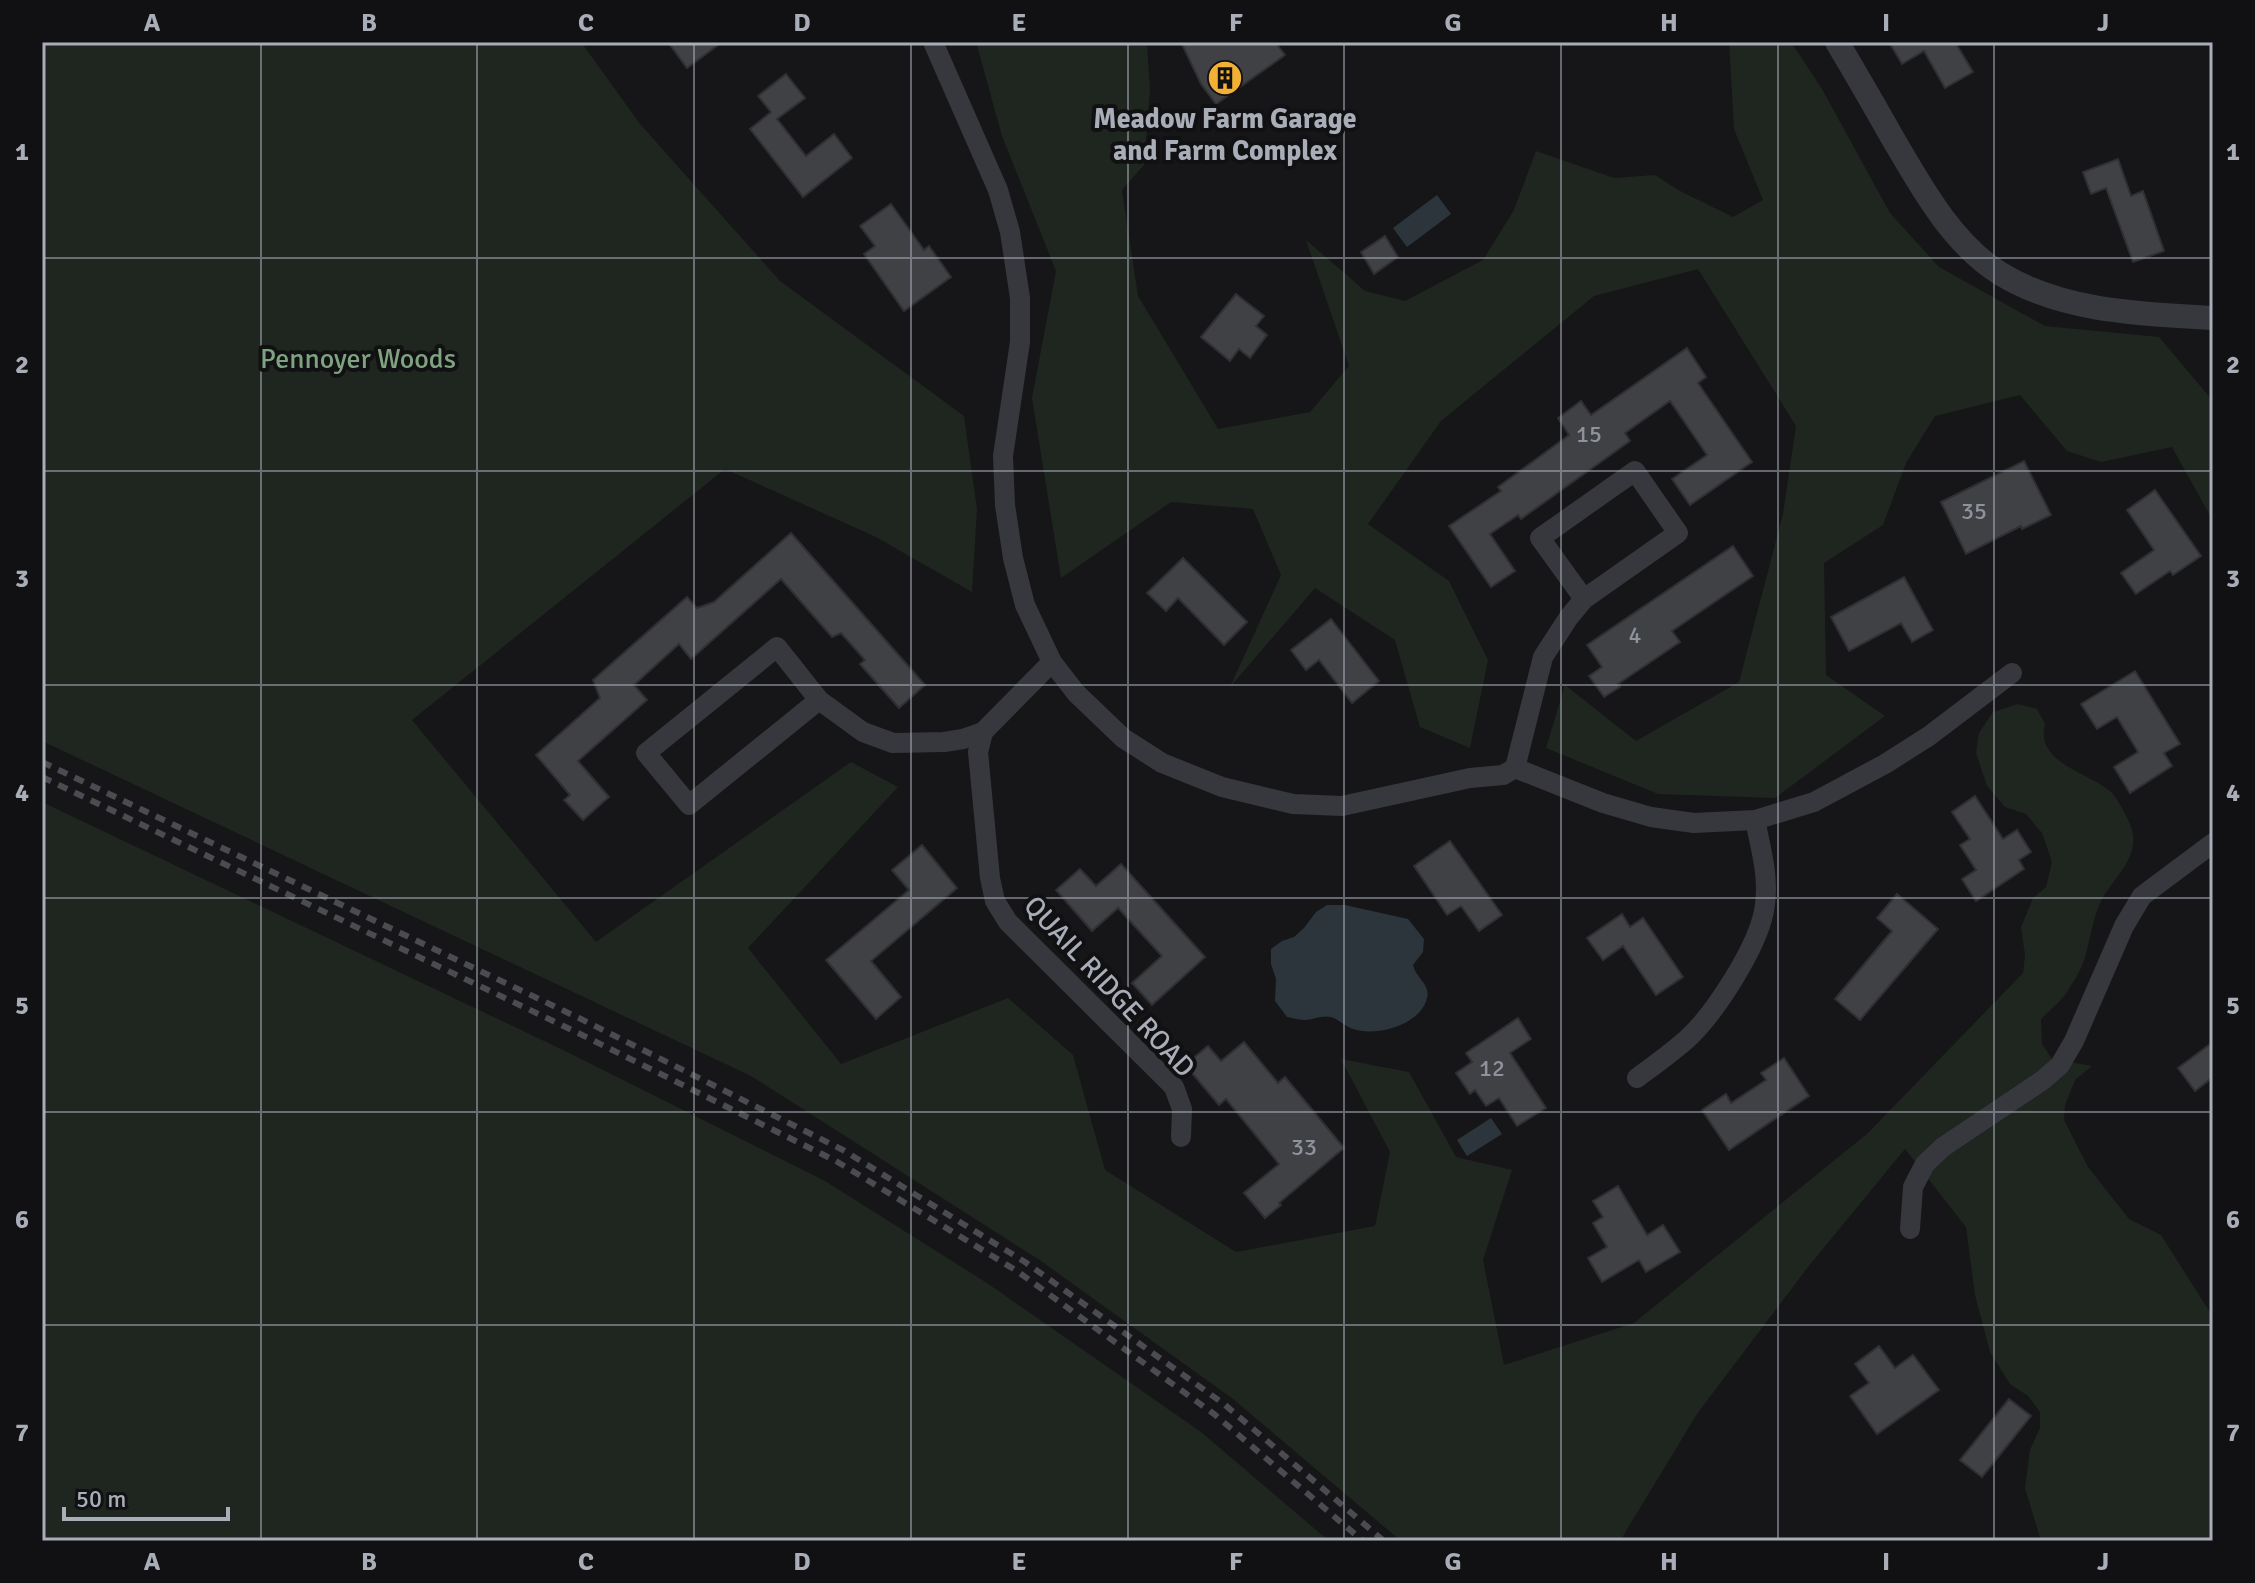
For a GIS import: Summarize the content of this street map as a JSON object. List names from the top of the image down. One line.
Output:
{"streets":{"street":["QUAIL RIDGE ROAD"]},"parks":["Pennoyer Woods"],"places":{"building":["Meadow Farm Garage and Farm Complex"]},"house_numbers":["15","35","4","12","33"],"scale_bar":"50 m","grid":{"columns":["A","B","C","D","E","F","G","H","I","J"],"rows":["1","2","3","4","5","6","7"]}}
